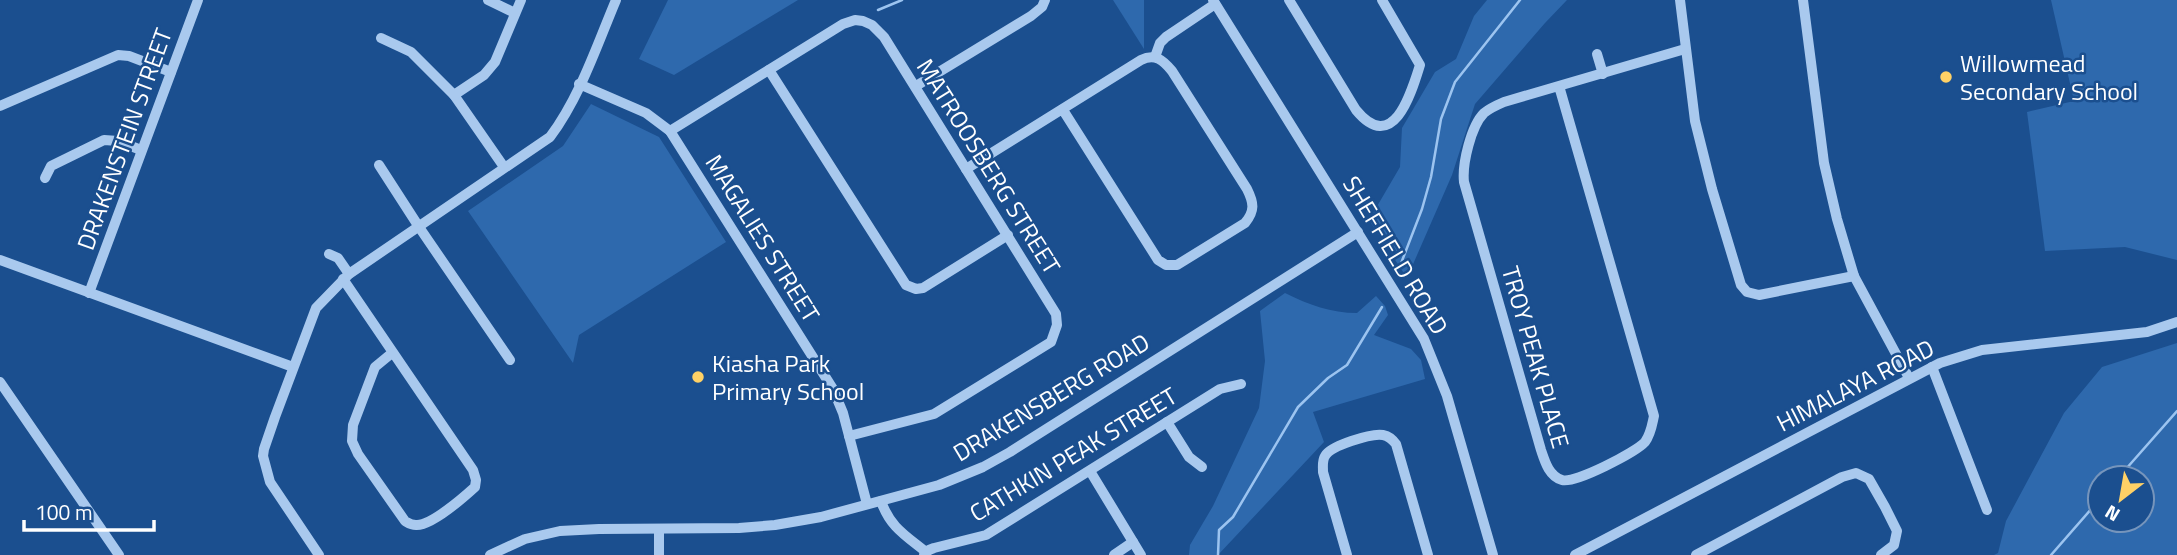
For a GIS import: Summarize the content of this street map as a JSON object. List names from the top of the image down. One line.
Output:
{"streets":{"street":["DRAKENSTEIN STREET","MATROOSBERG STREET","MAGALIES STREET","SHEFFIELD ROAD","TROY PEAK PLACE","HIMALAYA ROAD","DRAKENSBERG ROAD","CATHKIN PEAK STREET"]},"crossings":[["MATROOSBERG STREET","MAGALIES STREET"],["MAGALIES STREET","DRAKENSBERG ROAD"],["SHEFFIELD ROAD","DRAKENSBERG ROAD"]],"places":["Willowmead Secondary School","Kiasha Park Primary School"],"scale_bar":"100 m","north":"bottom left"}
